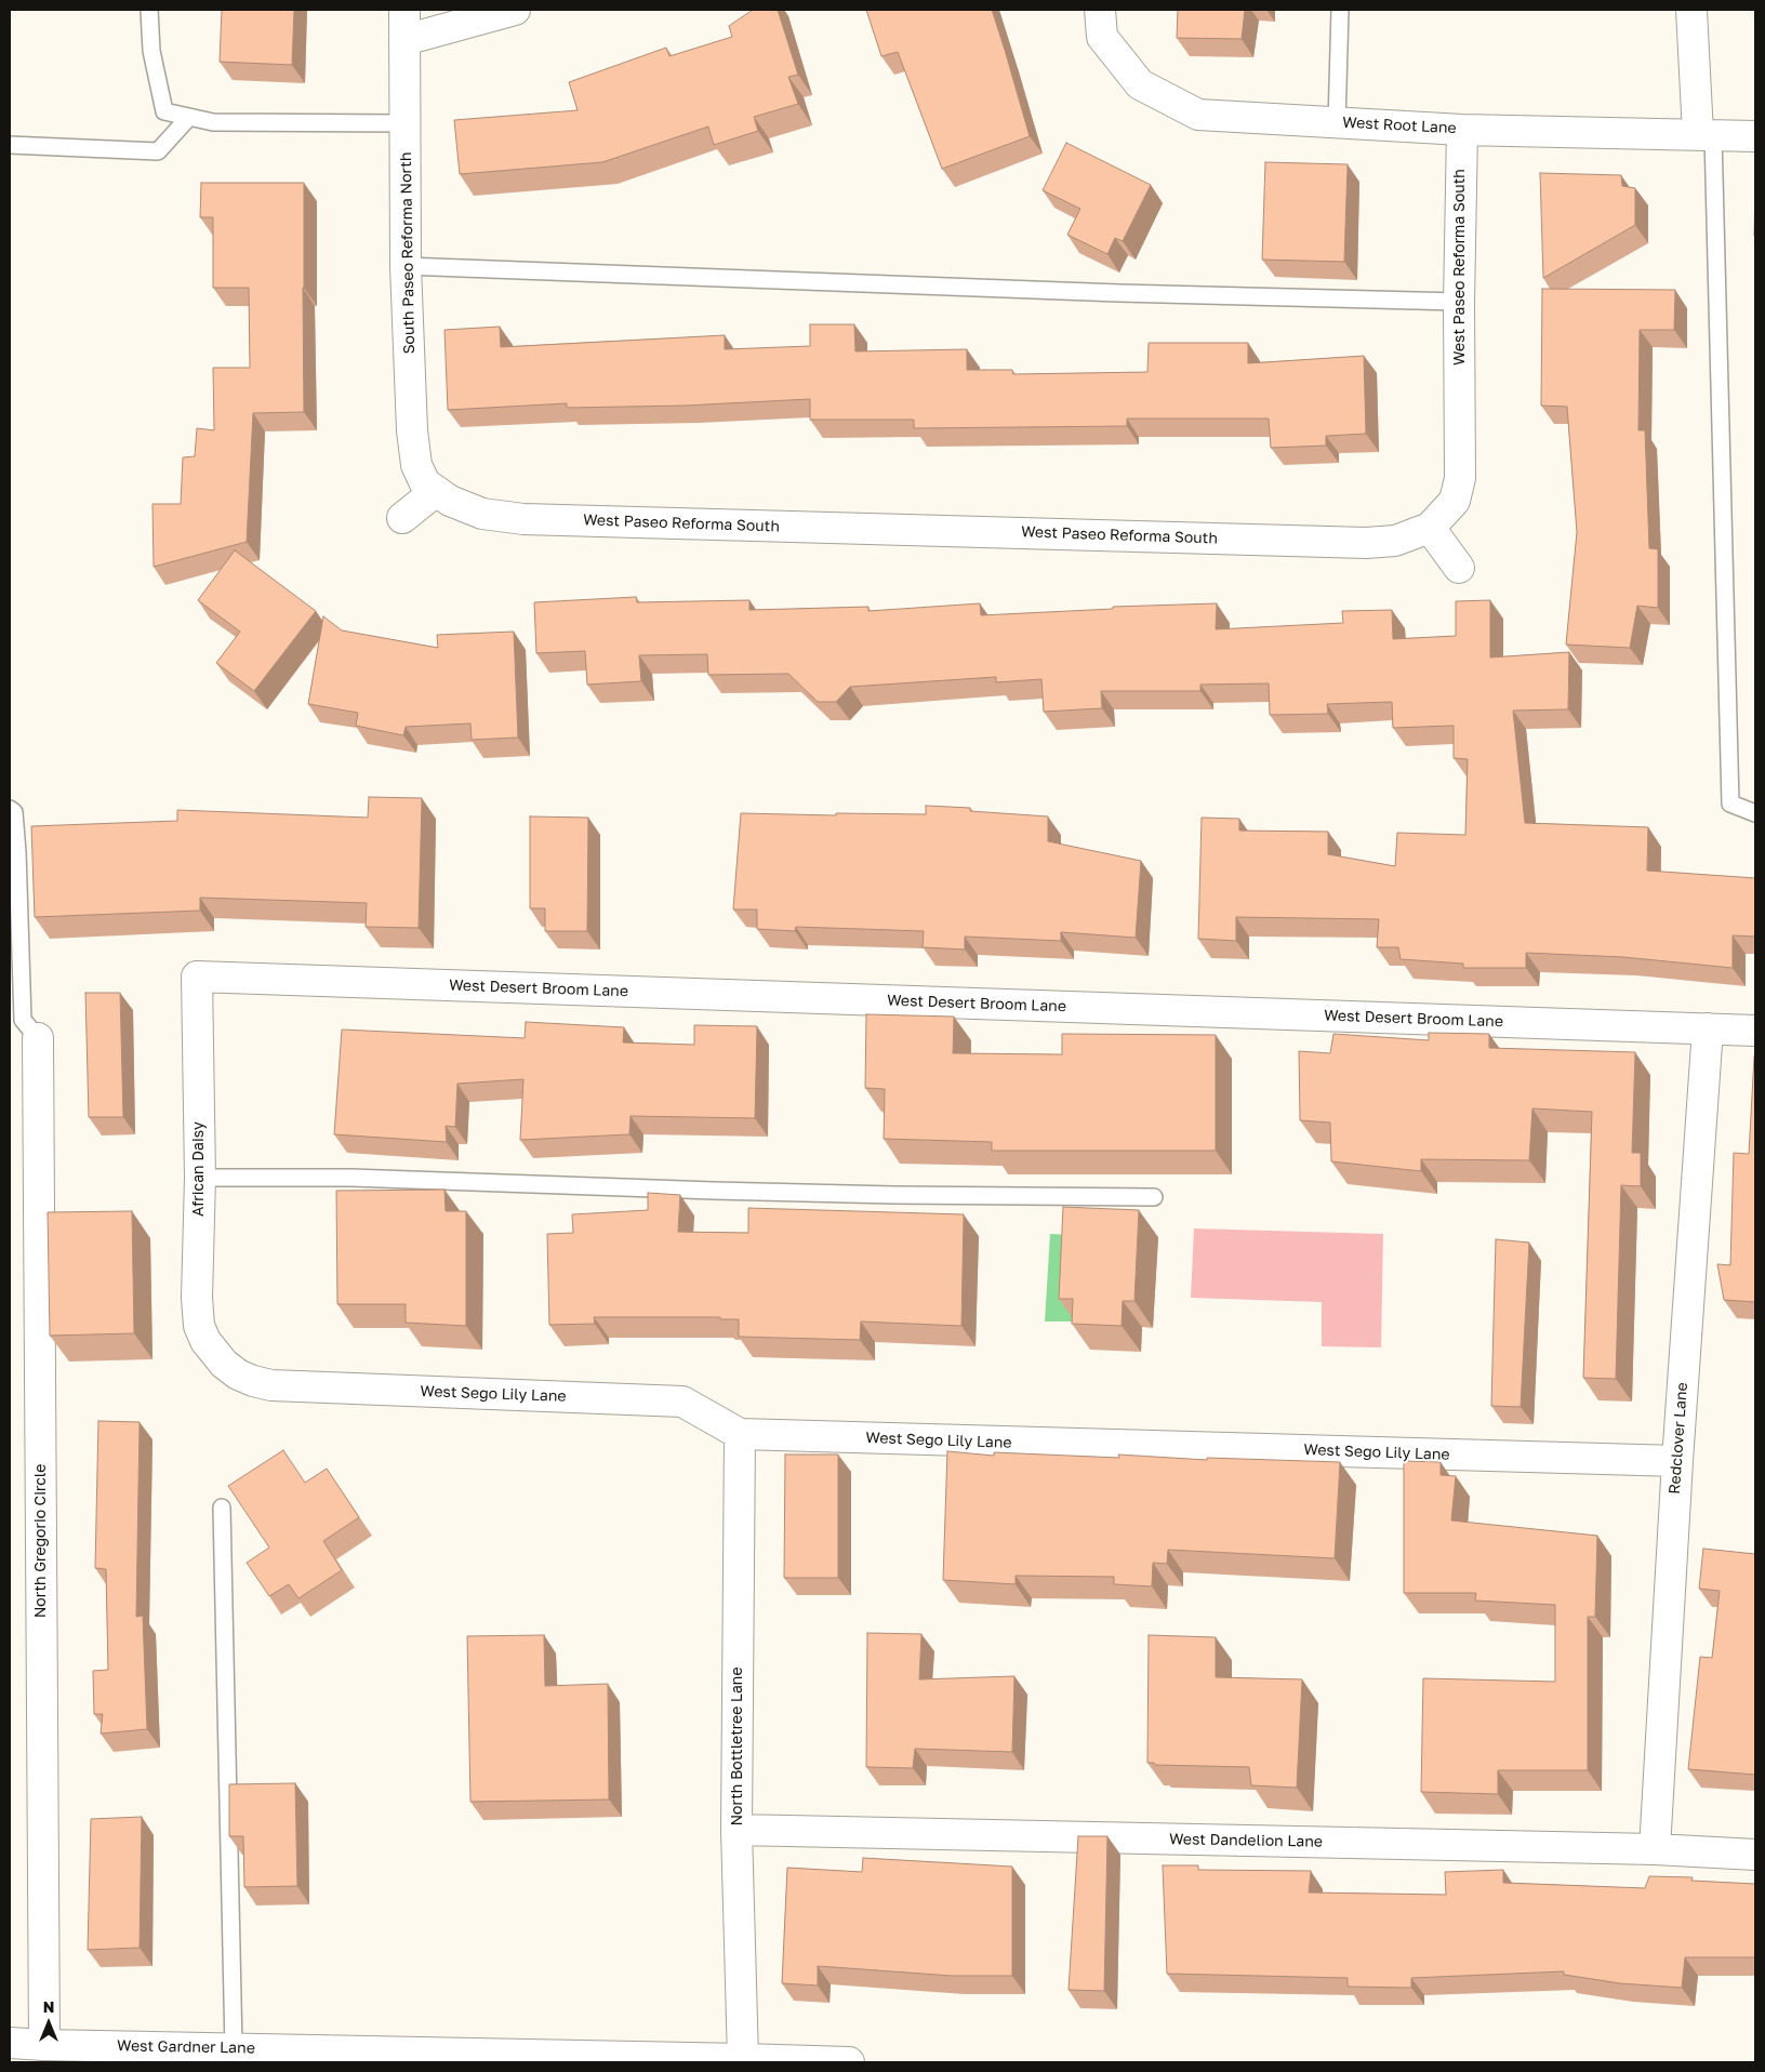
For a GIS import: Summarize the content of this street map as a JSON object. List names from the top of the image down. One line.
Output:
{"streets":{"street":["West Root Lane","South Paseo Reforma North","West Paseo Reforma South","West Desert Broom Lane","African Daisy","West Sego Lily Lane","Redclover Lane","North Gregorio Circle","North Bottletree Lane","West Dandelion Lane","West Gardner Lane"]},"crossings":[["West Root Lane","West Paseo Reforma South"],["South Paseo Reforma North","West Paseo Reforma South"],["West Desert Broom Lane","African Daisy"],["West Desert Broom Lane","Redclover Lane"],["African Daisy","West Sego Lily Lane"],["West Sego Lily Lane","Redclover Lane"],["West Sego Lily Lane","North Bottletree Lane"],["Redclover Lane","West Dandelion Lane"],["North Gregorio Circle","West Gardner Lane"],["North Bottletree Lane","West Dandelion Lane"],["North Bottletree Lane","West Gardner Lane"]],"north":"top"}
